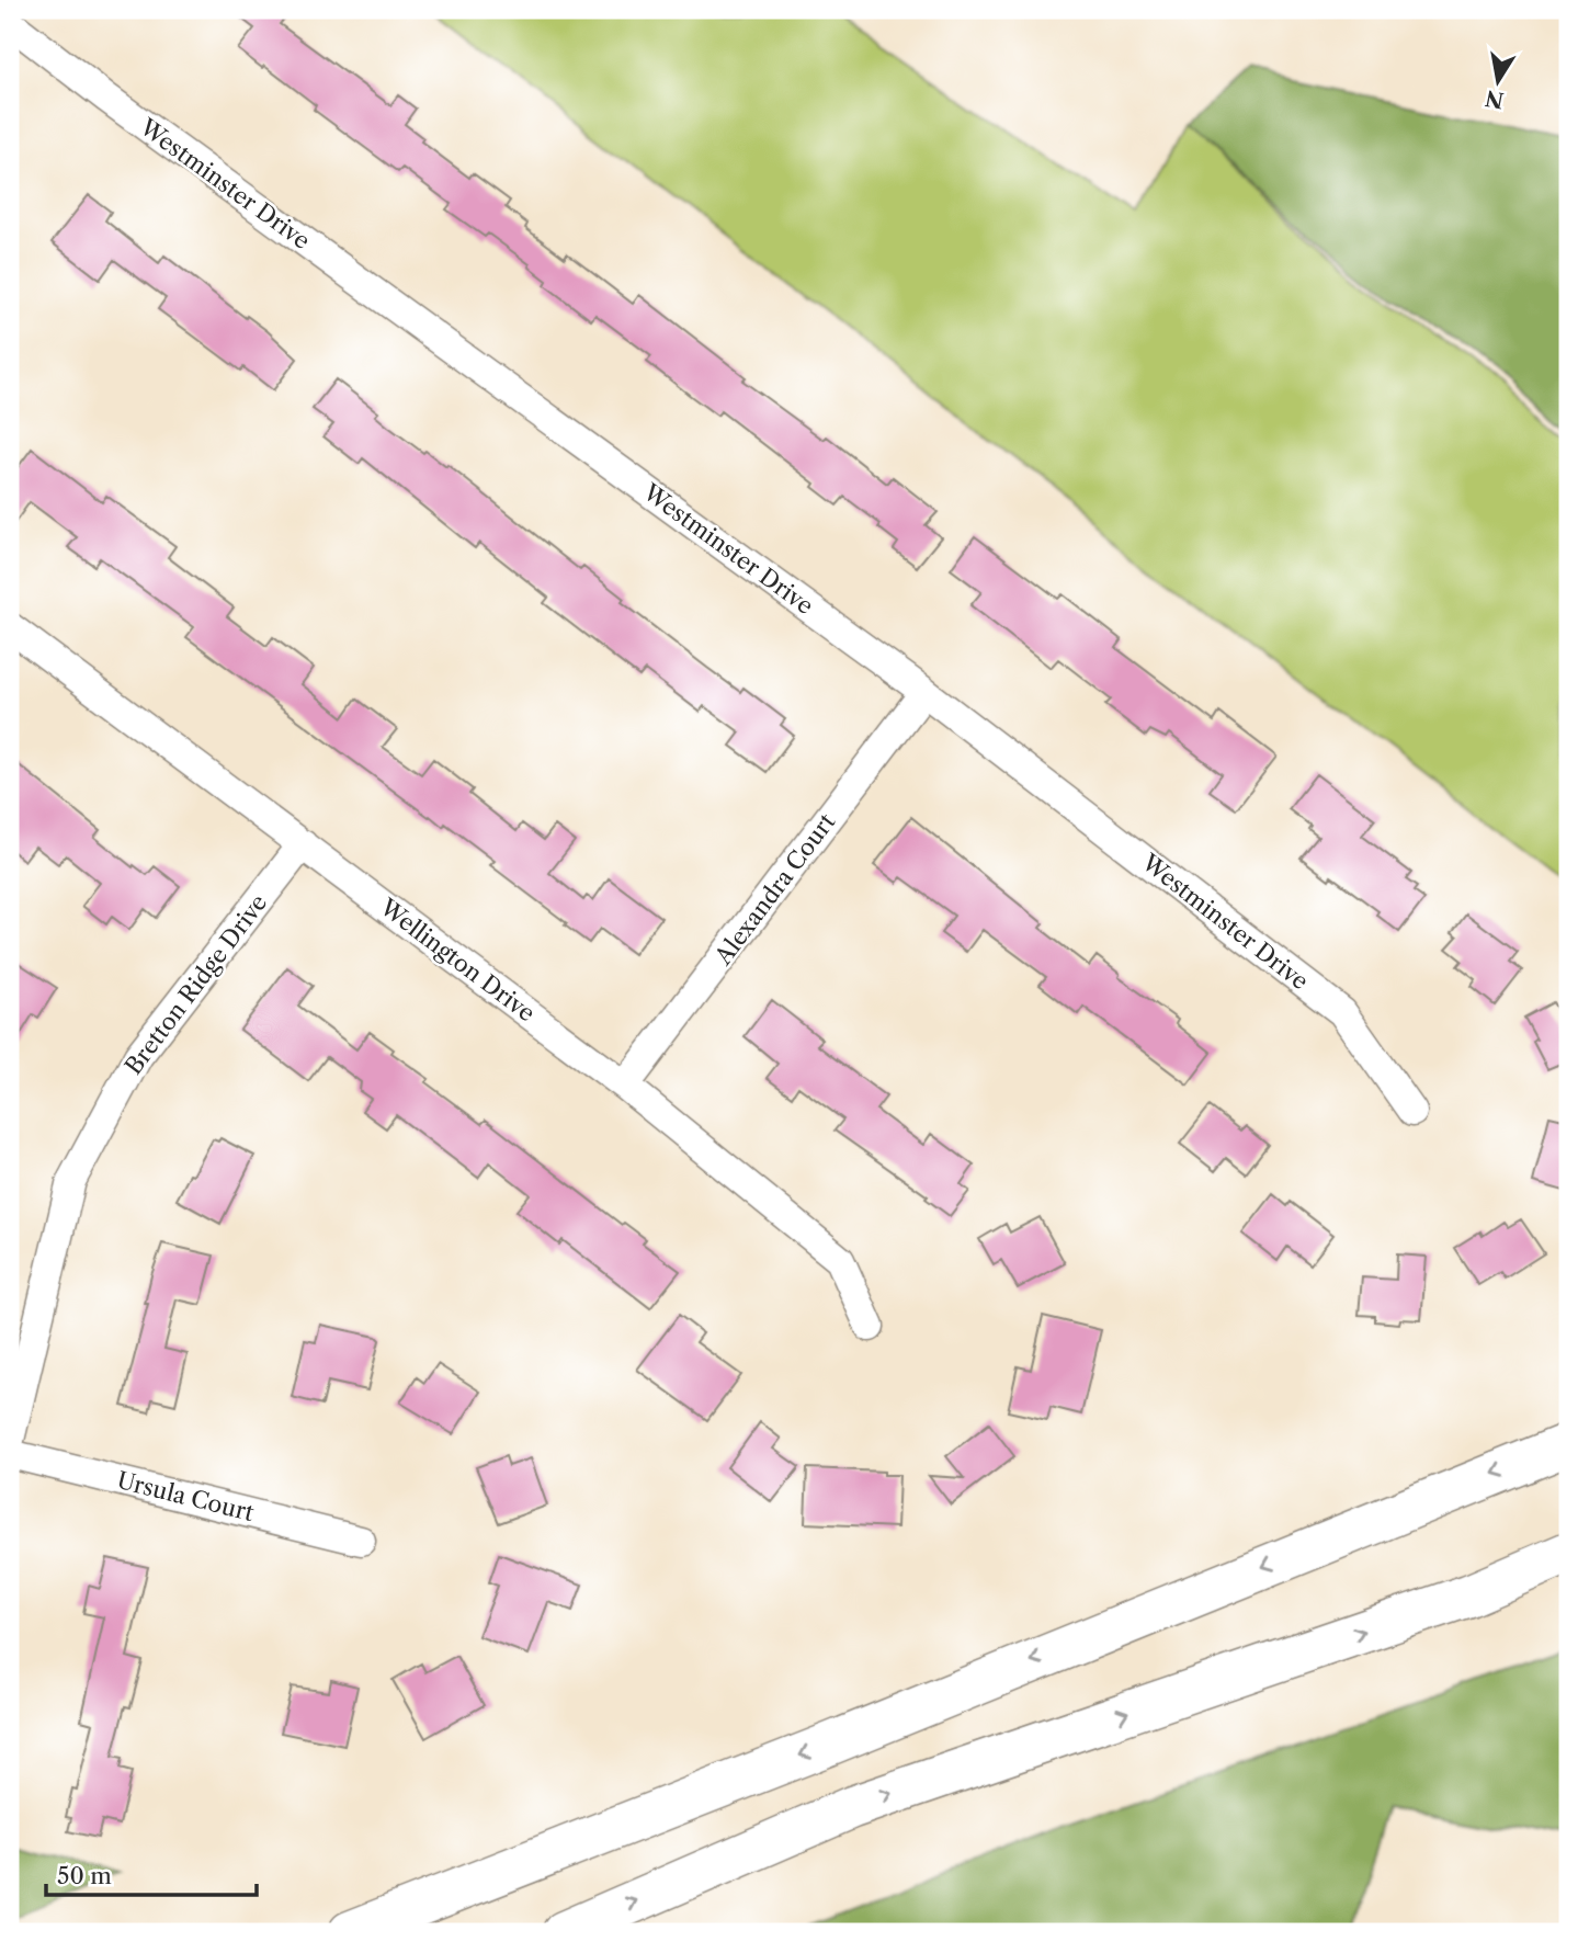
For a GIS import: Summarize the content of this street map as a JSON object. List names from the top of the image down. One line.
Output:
{"streets":{"street":["Westminster Drive","Alexandra Court","Wellington Drive","Bretton Ridge Drive","Ursula Court"]},"crossings":[["Westminster Drive","Alexandra Court"],["Alexandra Court","Wellington Drive"],["Wellington Drive","Bretton Ridge Drive"]],"scale_bar":"50 m","north":"bottom"}
